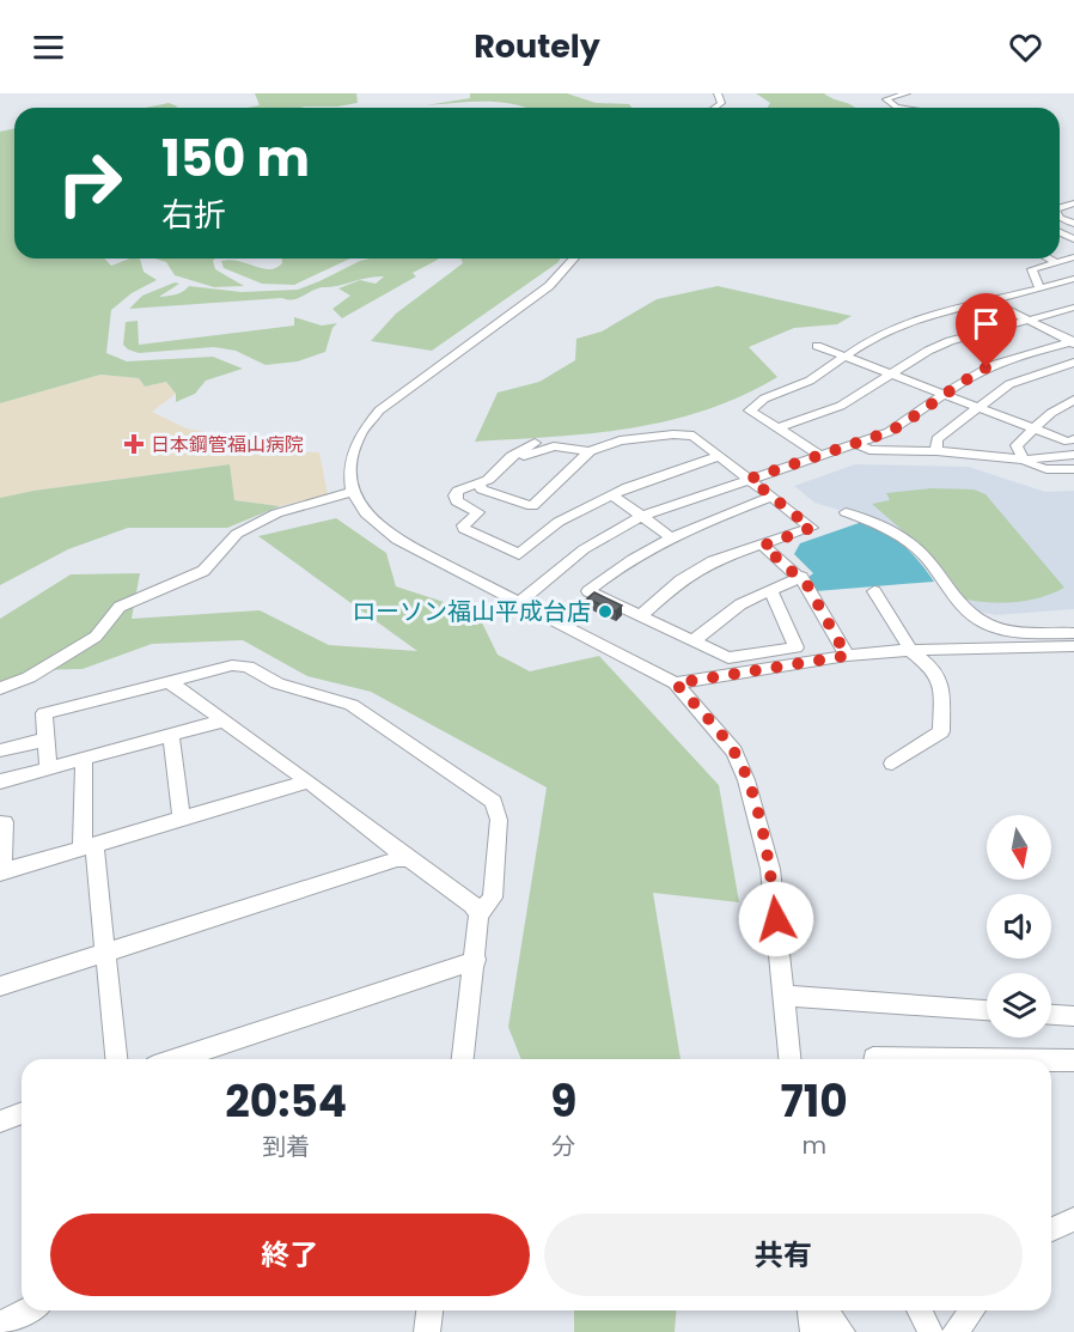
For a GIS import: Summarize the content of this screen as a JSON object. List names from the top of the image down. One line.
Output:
{"places":{"health":["日本鋼管福山病院"],"other":["ローソン福山平成台店"]},"north":"bottom","page":{"header":"Routely","turn":["150 m","右折"],"eta":["20:54","到着","9","分","710","m"],"buttons":["終了","共有"]}}
